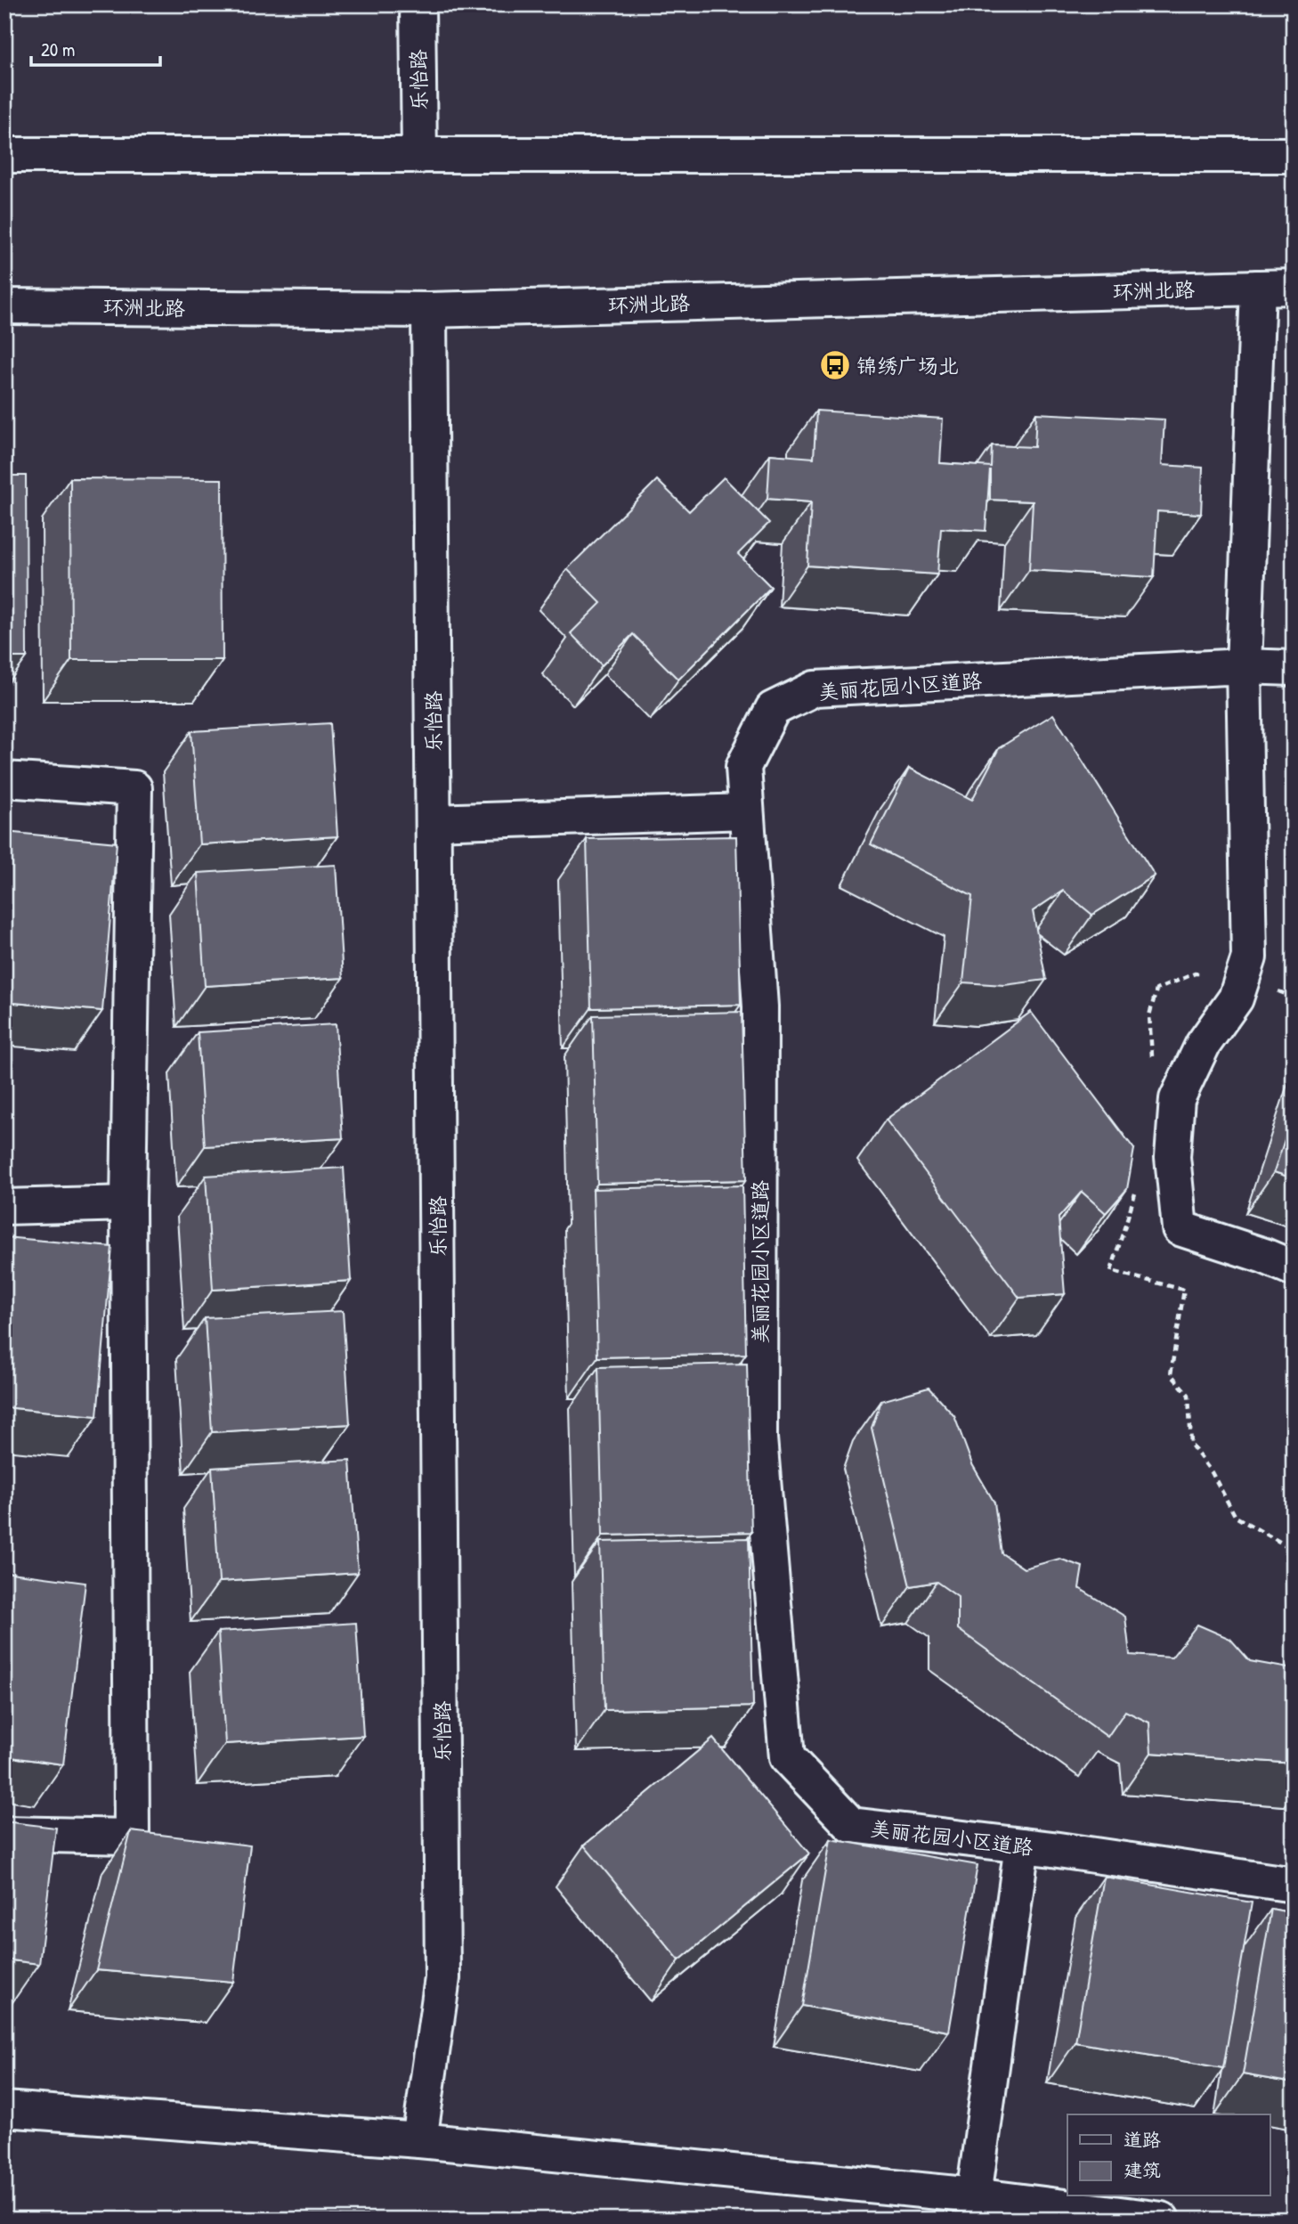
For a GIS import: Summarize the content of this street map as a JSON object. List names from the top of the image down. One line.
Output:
{"streets":{"street":["乐怡路","环洲北路","美丽花园小区道路"]},"crossings":[["乐怡路","环洲北路"]],"places":{"bus stop":["锦绣广场北"]},"legend":["道路","建筑"],"scale_bar":"20 m"}
